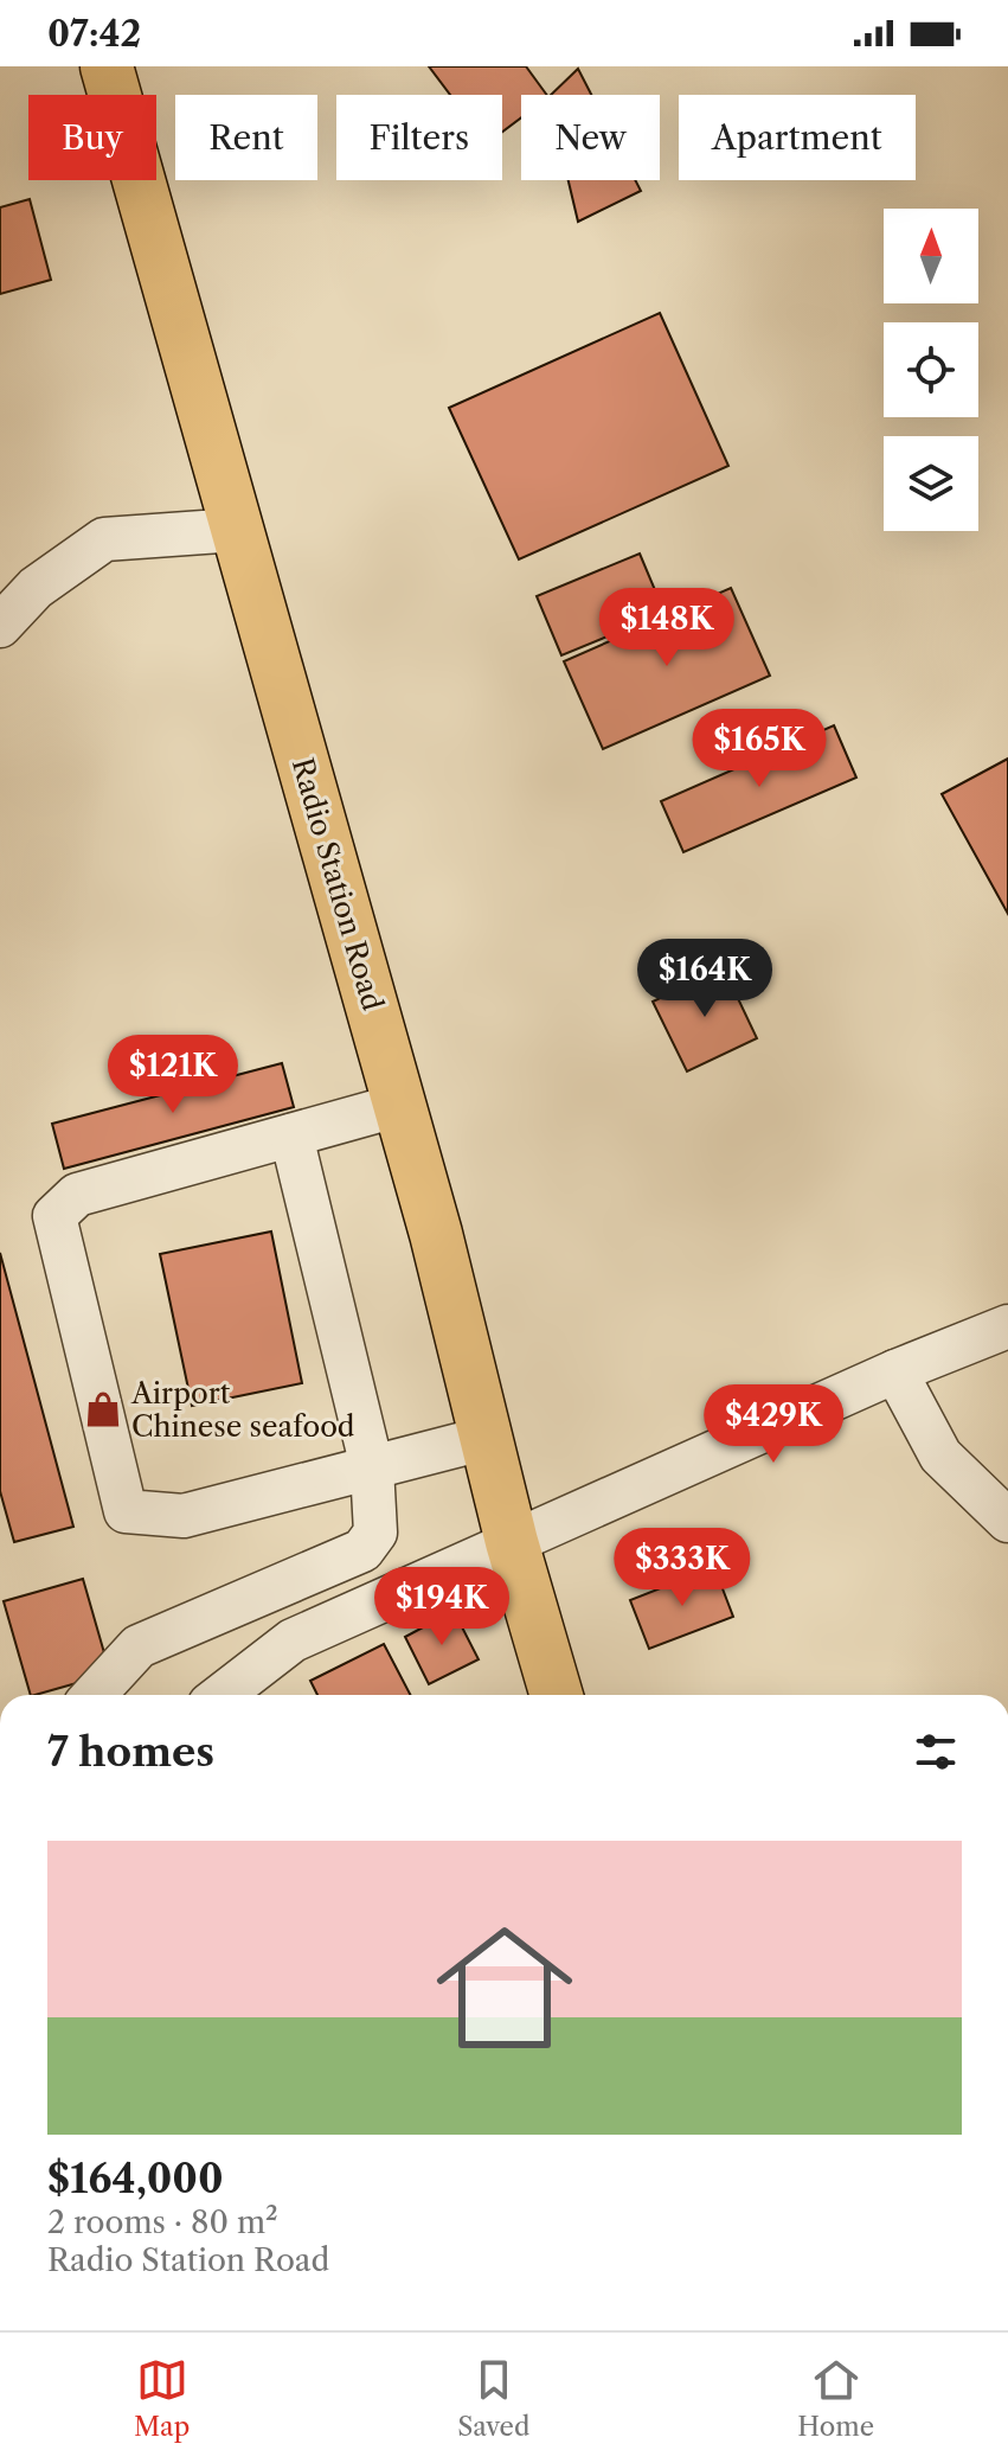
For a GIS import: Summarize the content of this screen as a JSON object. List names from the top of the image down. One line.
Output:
{"streets":{"main road":["Radio Station Road"]},"places":{"shop":["Airport Chinese seafood"]},"north":"top","page":{"status":"07:42","chip":["Buy","Rent","Filters","New","Apartment"],"price":["$148K","$165K","$164K","$121K","$429K","$333K","$194K"],"heading":"7 homes","list":[{"name":"$164,000","note":"2 rooms · 80 m² · Radio Station Road"}],"tabs":["Map","Saved","Home"]}}
